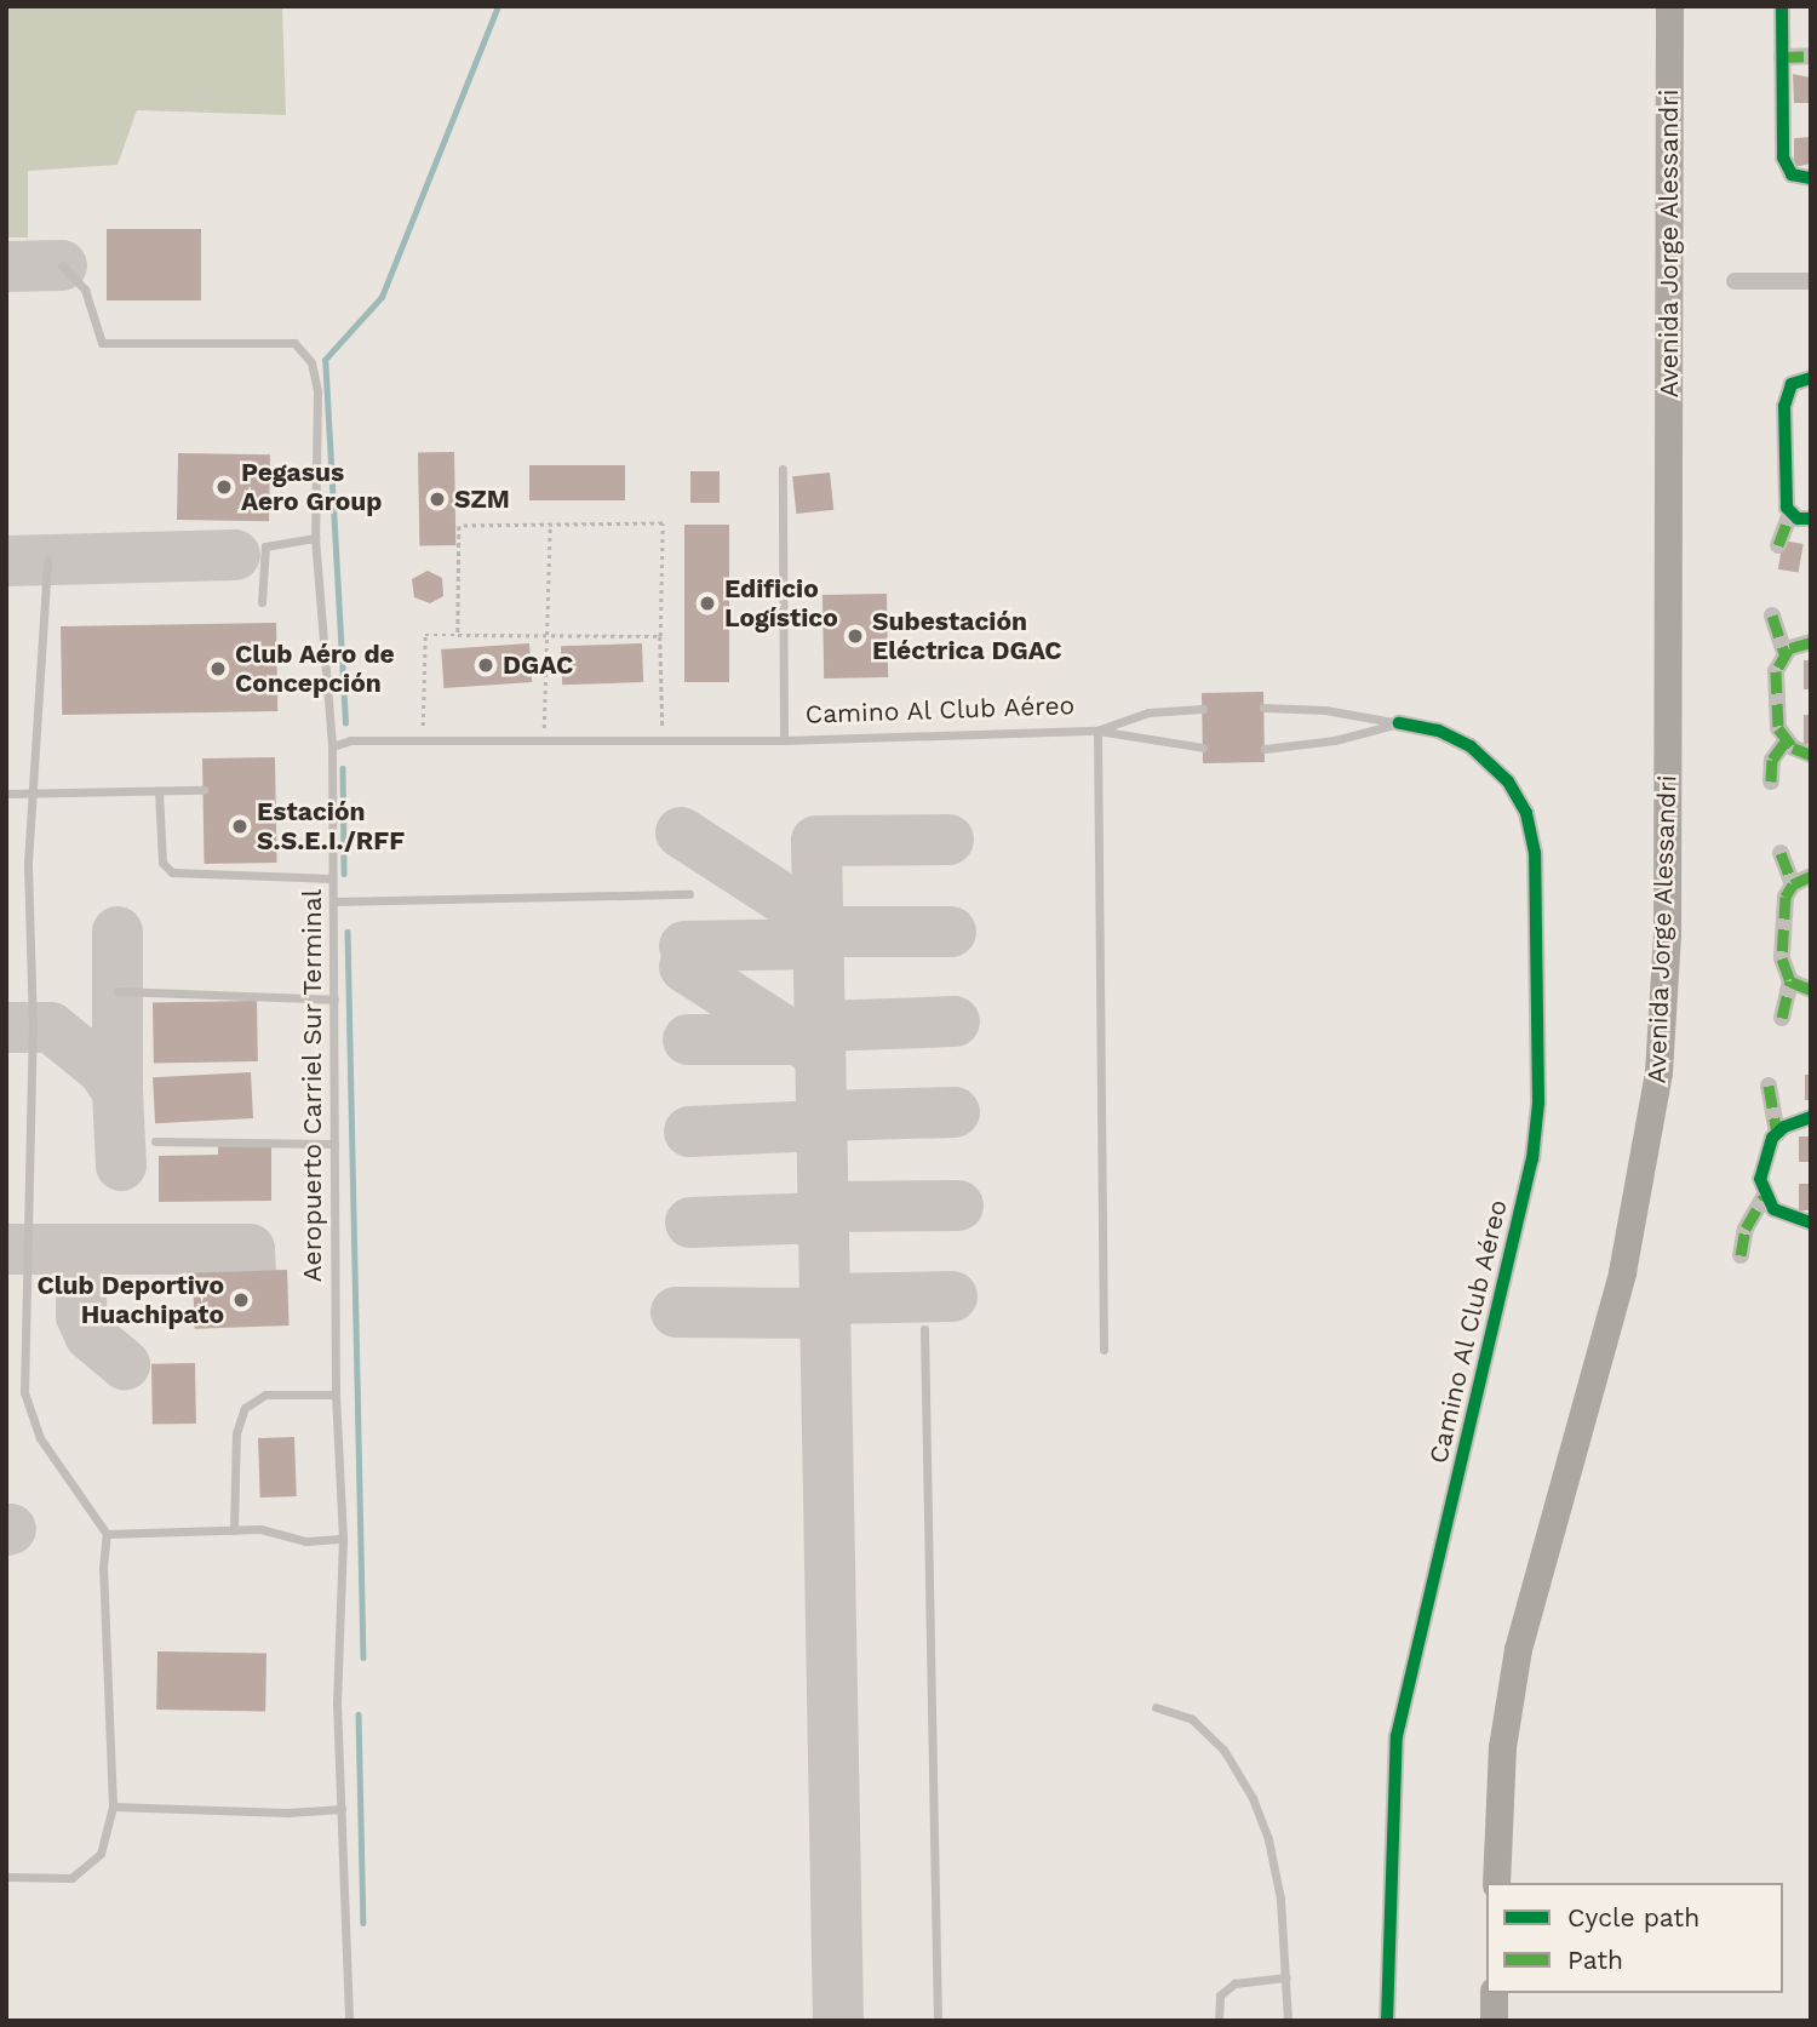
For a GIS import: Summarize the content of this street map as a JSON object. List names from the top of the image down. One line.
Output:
{"streets":{"highway":["Avenida Jorge Alessandri"],"street":["Camino Al Club Aéreo"],"lane":["Aeropuerto Carriel Sur Terminal"]},"crossings":[["Camino Al Club Aéreo","Aeropuerto Carriel Sur Terminal"]],"places":["Pegasus Aero Group","SZM","Edificio Logístico","Subestación Eléctrica DGAC","DGAC","Club Aéro de Concepción","Estación S.S.E.I./RFF","Club Deportivo Huachipato"],"legend":["Cycle path","Path"]}
